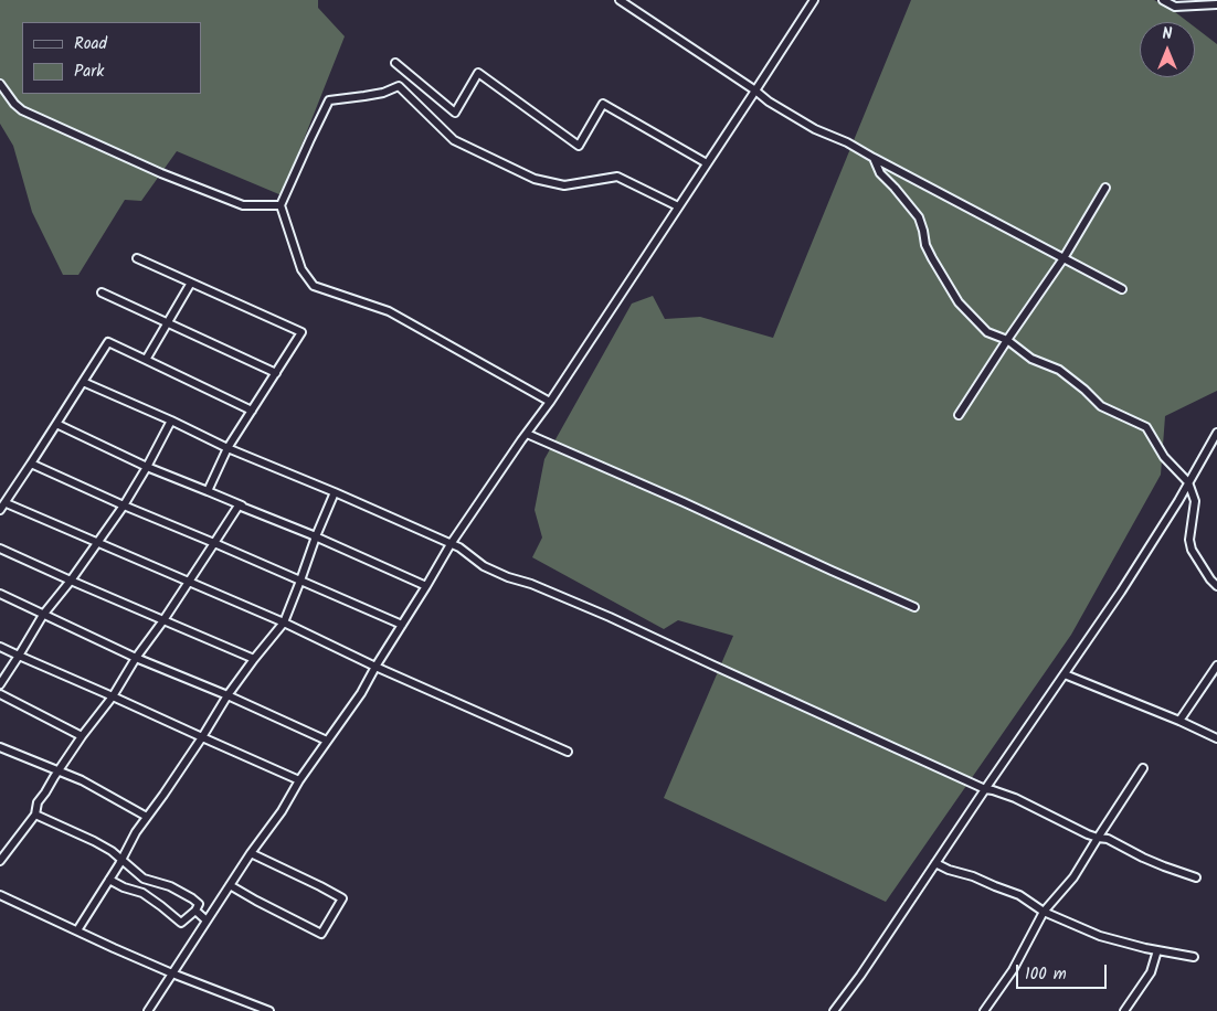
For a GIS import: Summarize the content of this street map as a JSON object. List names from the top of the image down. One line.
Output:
{"legend":["Road","Park"],"scale_bar":"100 m","north":"top"}
